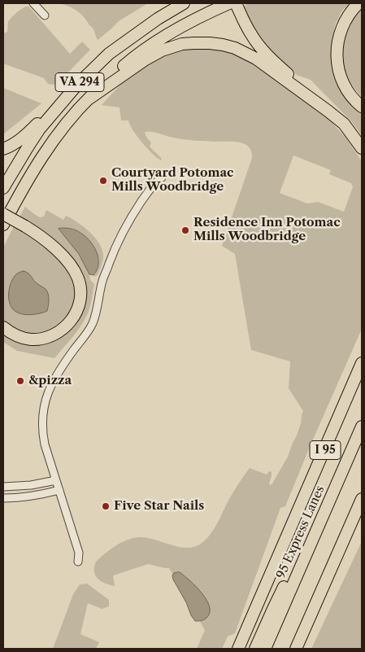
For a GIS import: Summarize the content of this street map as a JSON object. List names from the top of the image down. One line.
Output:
{"streets":{"highway":["VA 294","I 95","95 Express Lanes"]},"places":["Courtyard Potomac Mills Woodbridge","Residence Inn Potomac Mills Woodbridge","&pizza","Five Star Nails"]}
